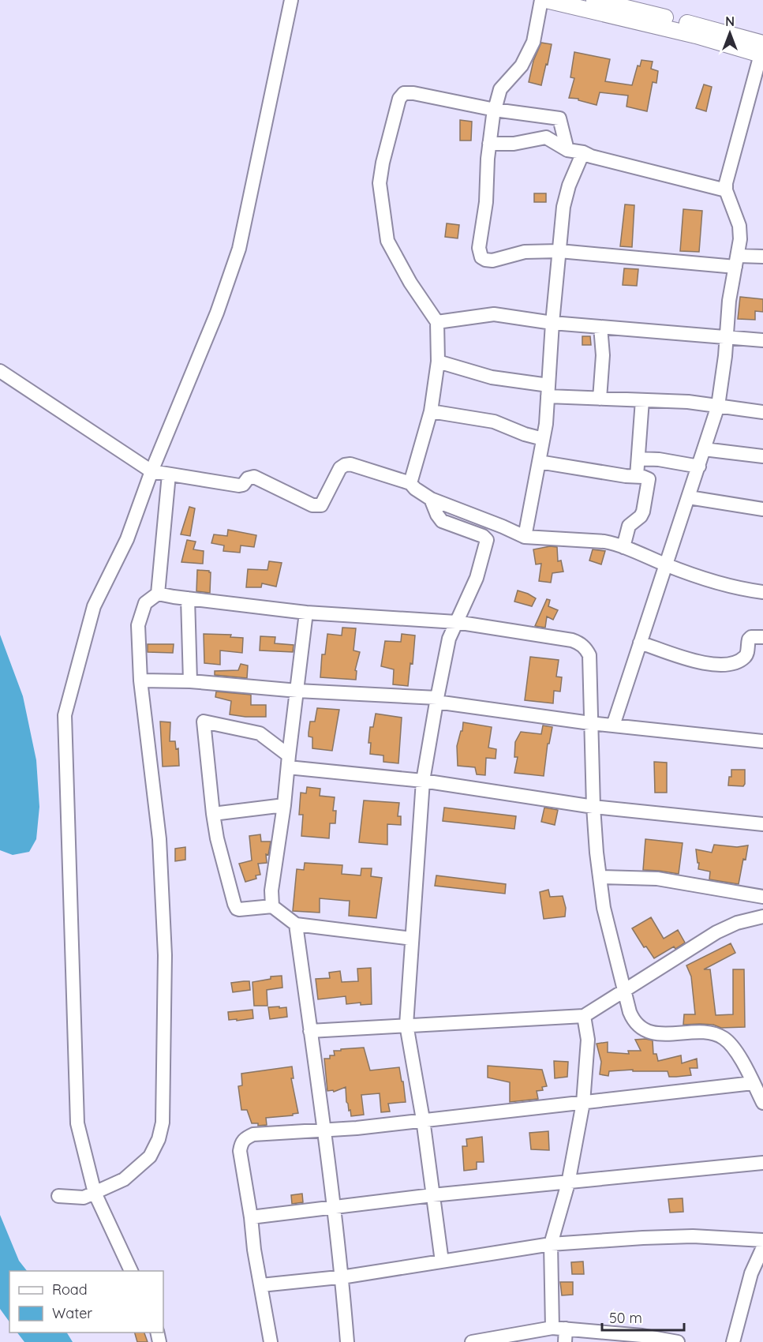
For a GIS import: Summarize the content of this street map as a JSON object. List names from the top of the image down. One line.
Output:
{"legend":["Road","Water"],"scale_bar":"50 m","north":"top"}
